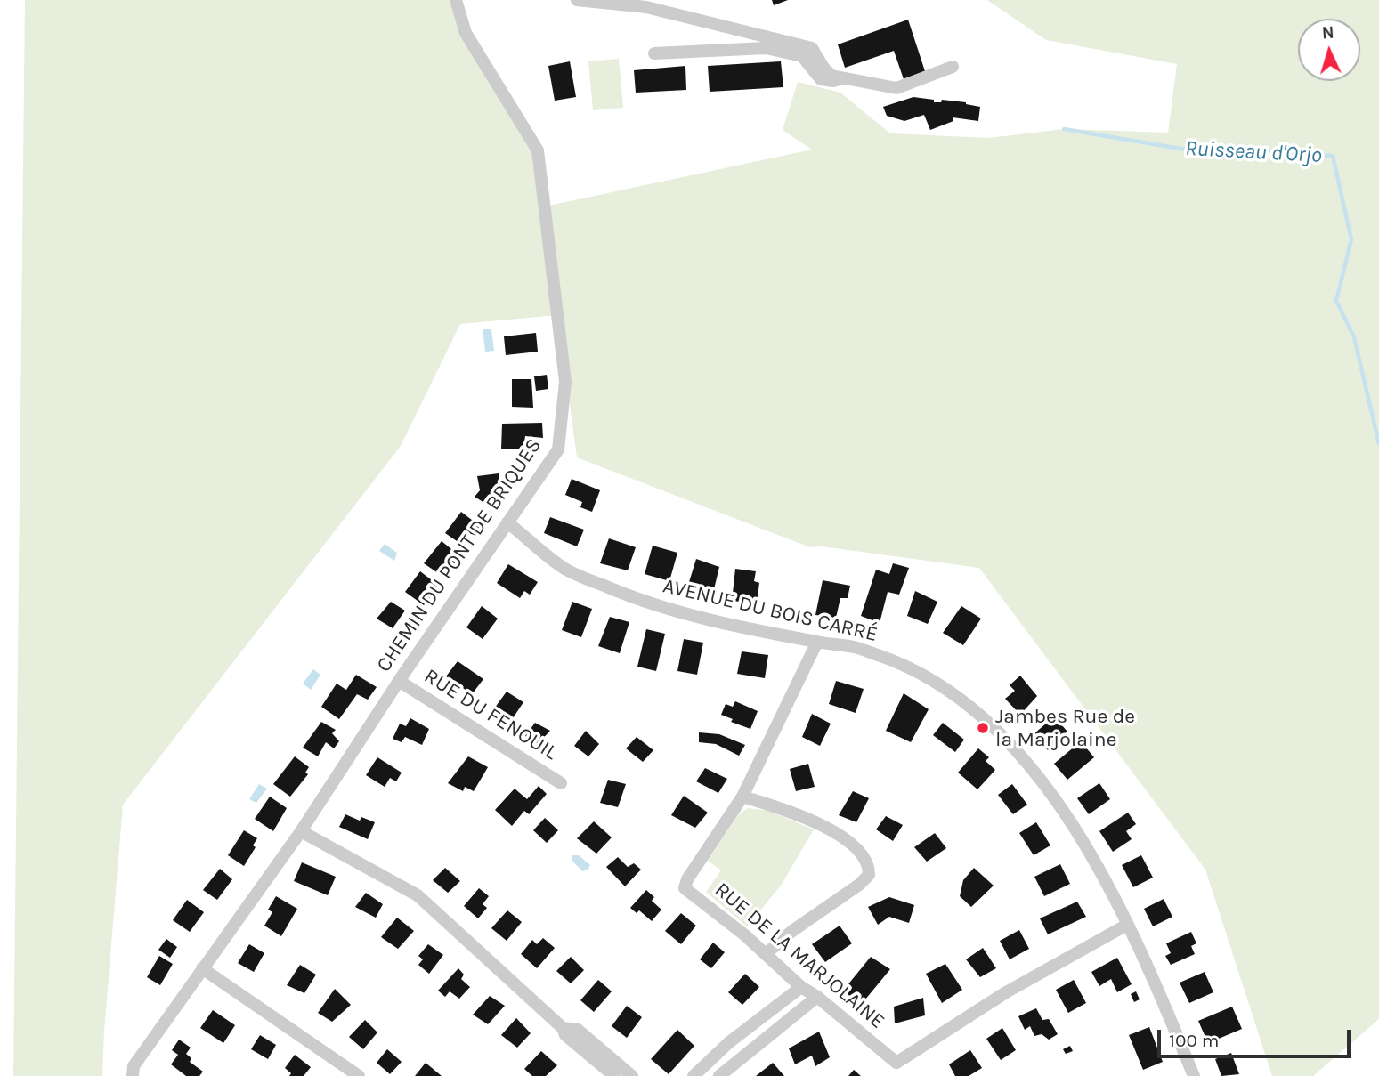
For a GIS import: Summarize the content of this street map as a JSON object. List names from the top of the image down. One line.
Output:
{"streets":{"street":["CHEMIN DU PONT DE BRIQUES","AVENUE DU BOIS CARRÉ","RUE DU FENOUIL","RUE DE LA MARJOLAINE"]},"crossings":[["CHEMIN DU PONT DE BRIQUES","AVENUE DU BOIS CARRÉ"],["CHEMIN DU PONT DE BRIQUES","RUE DU FENOUIL"],["AVENUE DU BOIS CARRÉ","RUE DE LA MARJOLAINE"]],"water":["Ruisseau d'Orjo"],"places":["Jambes Rue de la Marjolaine"],"scale_bar":"100 m","north":"top"}
